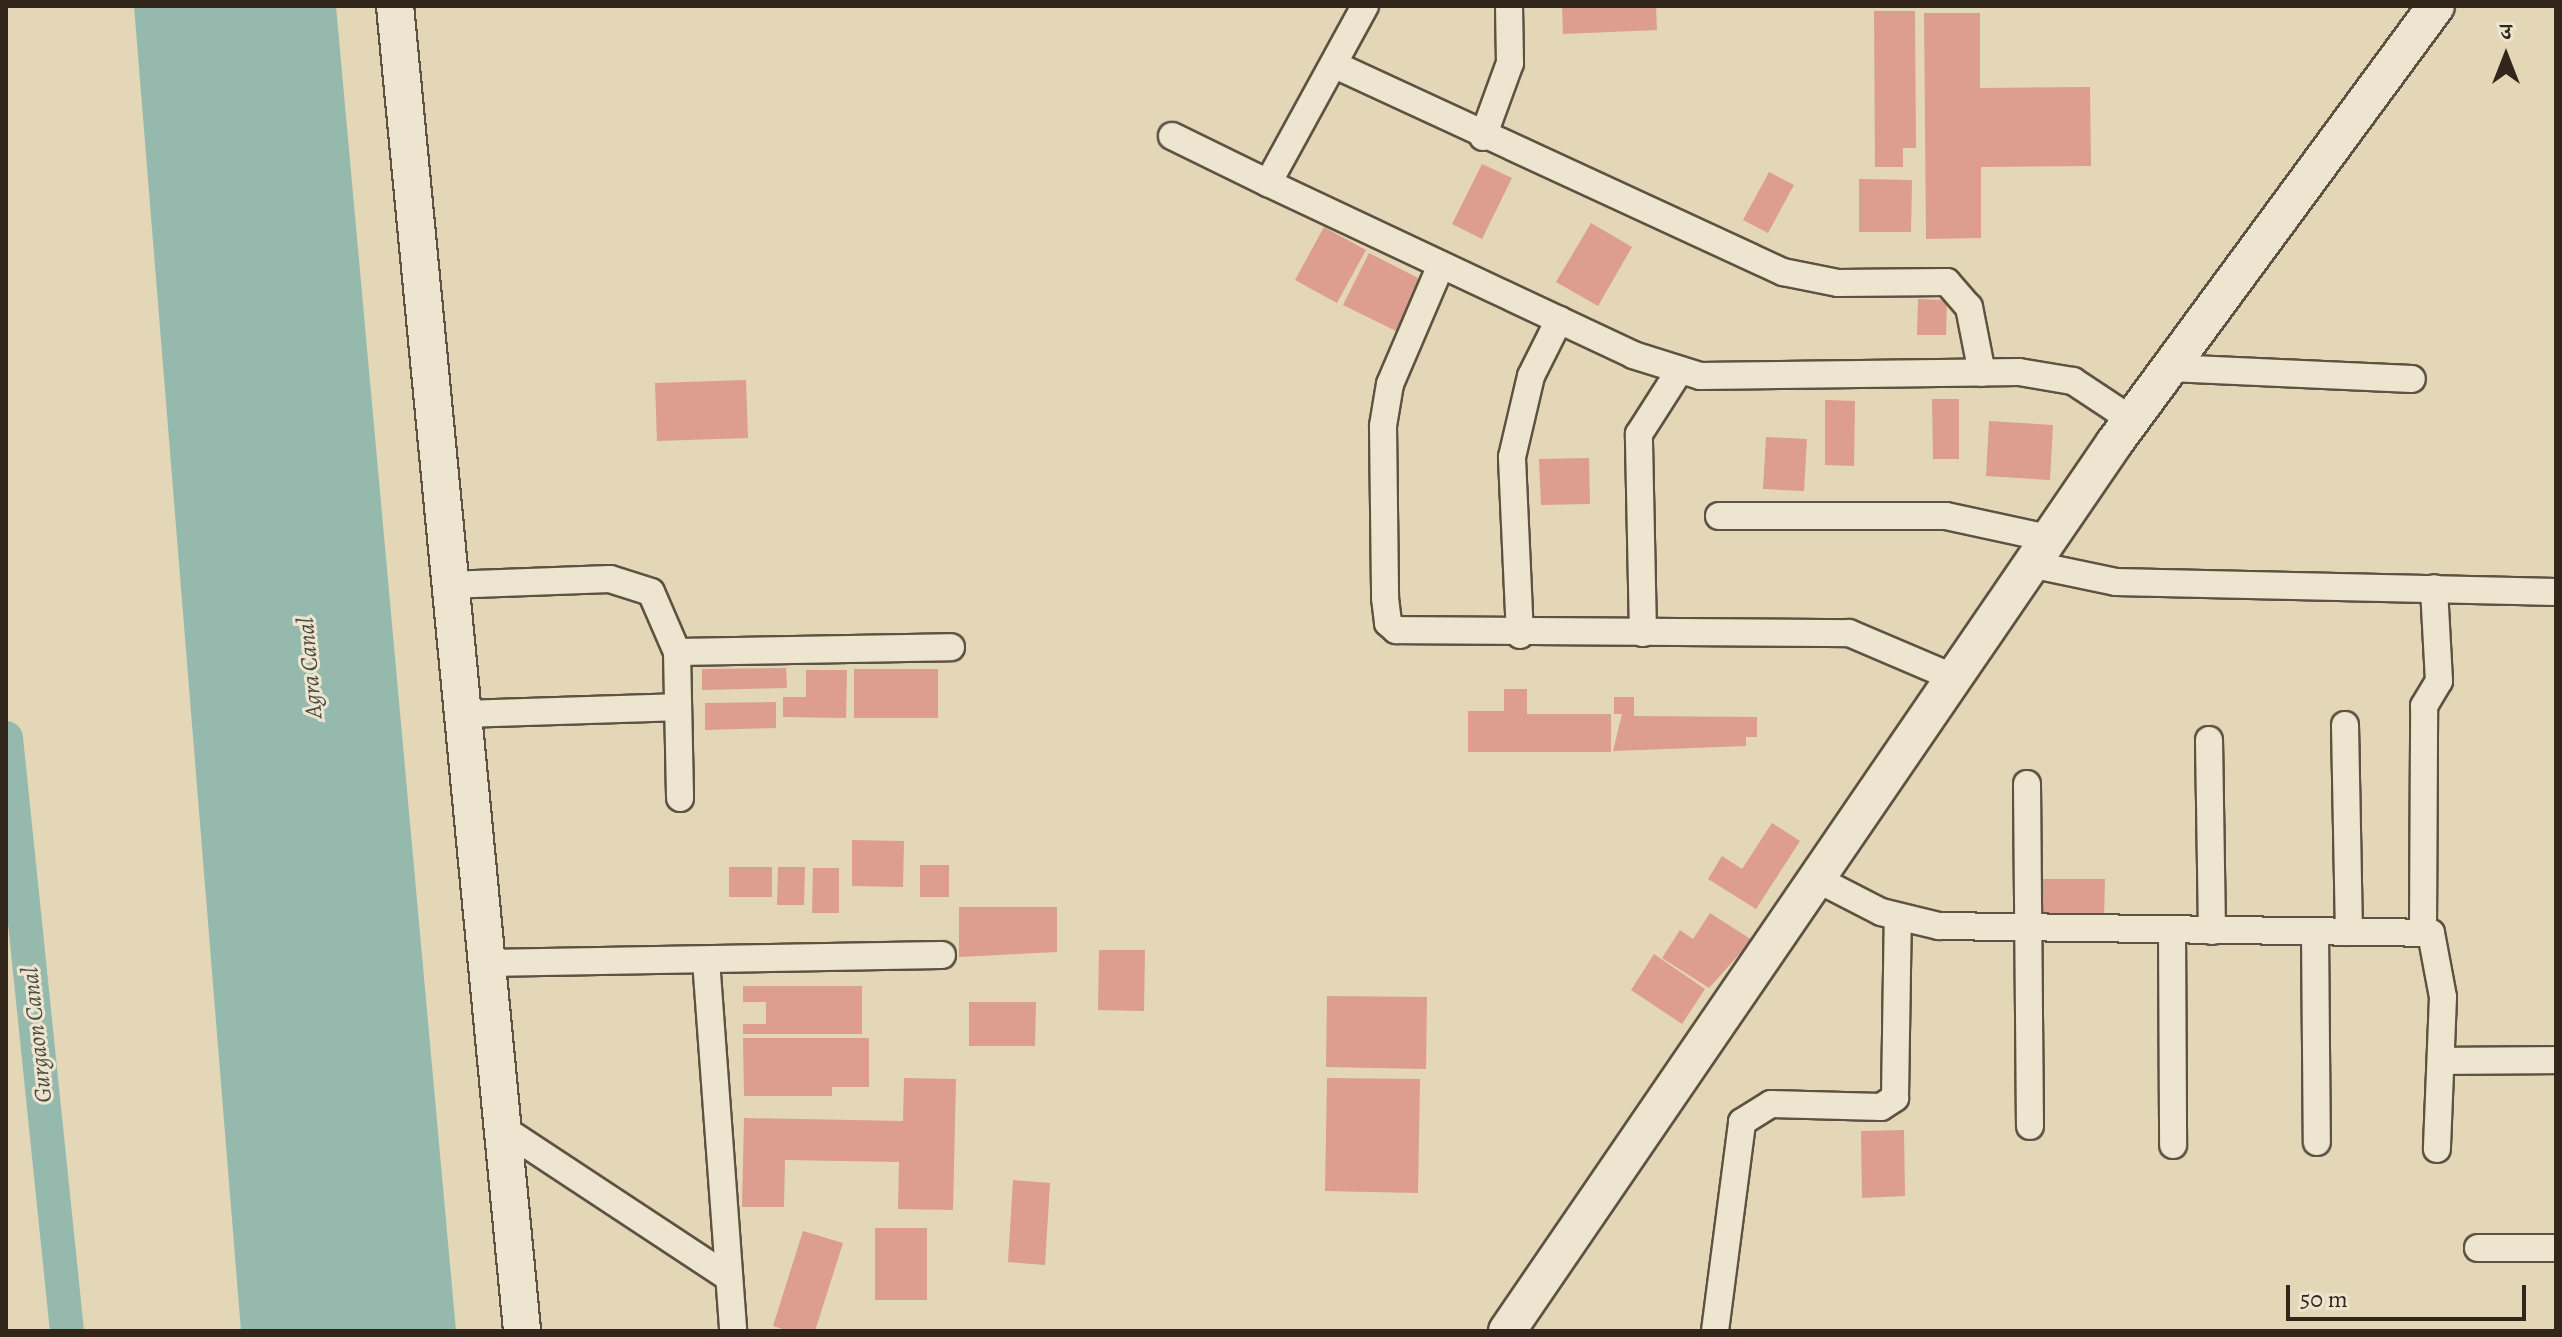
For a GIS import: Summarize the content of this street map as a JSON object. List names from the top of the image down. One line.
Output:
{"water":["Agra Canal","Gurgaon Canal"],"scale_bar":"50 m","north":"top"}
